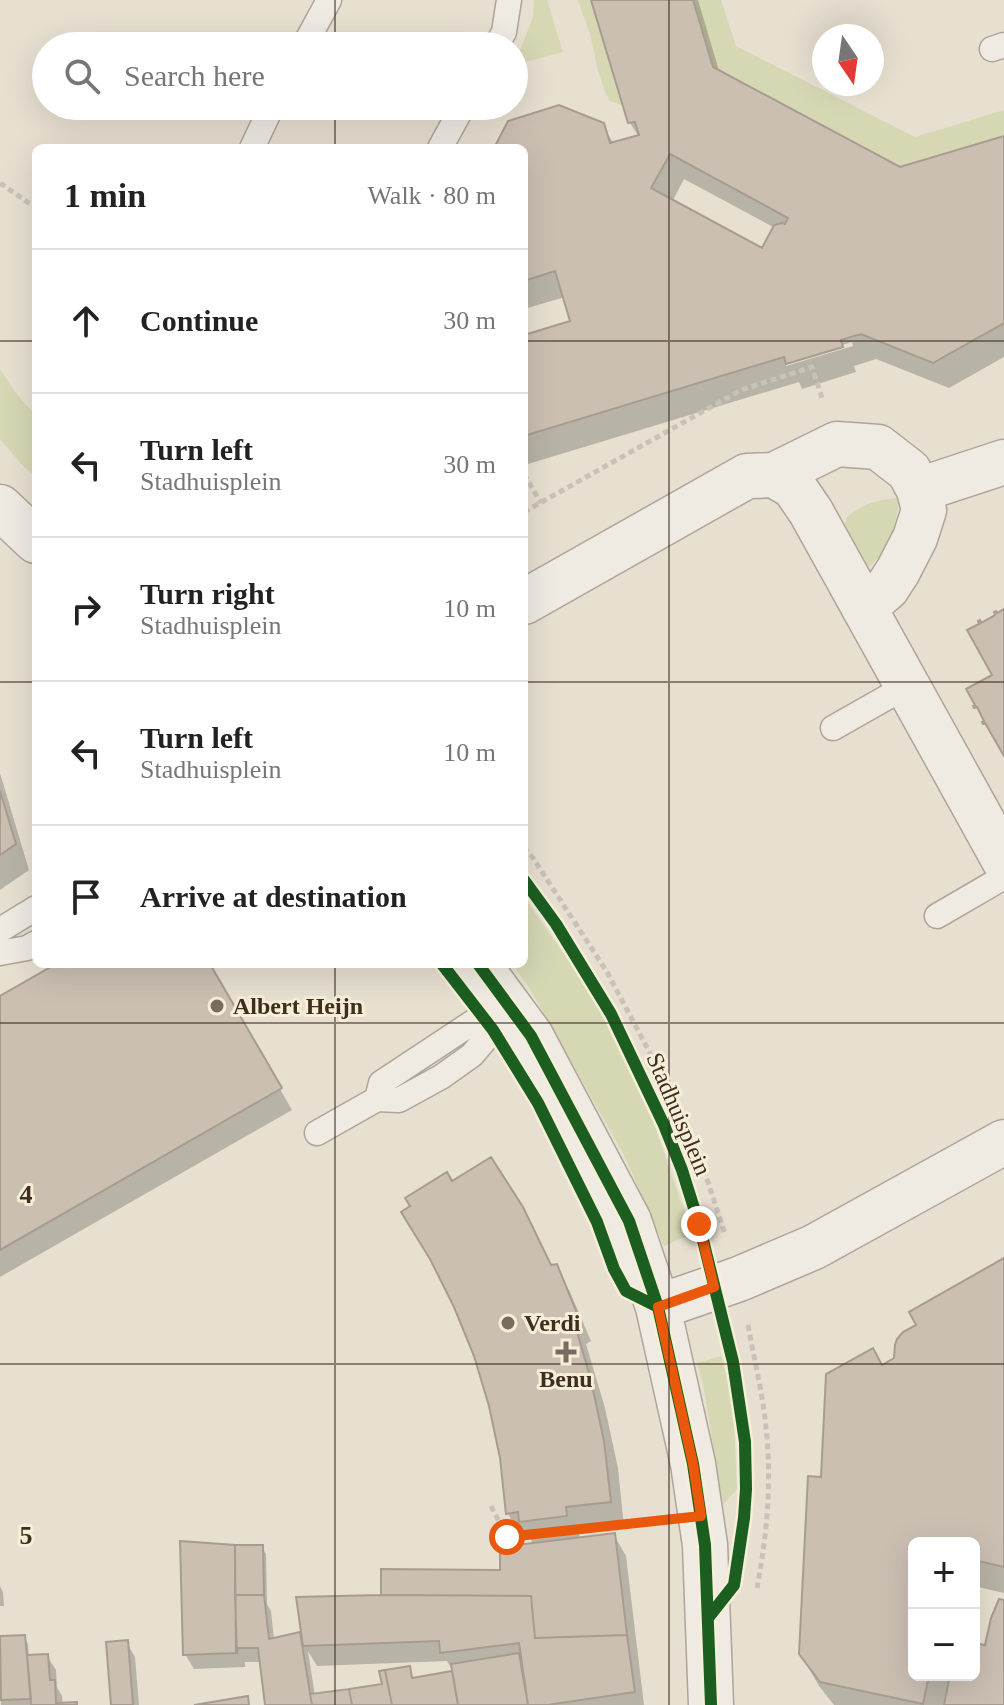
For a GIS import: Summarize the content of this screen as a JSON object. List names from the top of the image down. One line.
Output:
{"streets":{"cycle path":["Stadhuisplein"]},"places":{"other":["Albert Heijn","Verdi"],"health":["Benu"]},"north":"bottom","page":{"search":"Search here","heading":["1 min","Walk · 80 m"],"list":[["Continue","30 m"],["Turn left","Stadhuisplein","30 m"],["Turn right","Stadhuisplein","10 m"],["Turn left","Stadhuisplein","10 m"],"Arrive at destination"],"map_buttons":["+","−"]},"grid":{"rows":["4","5"]}}
